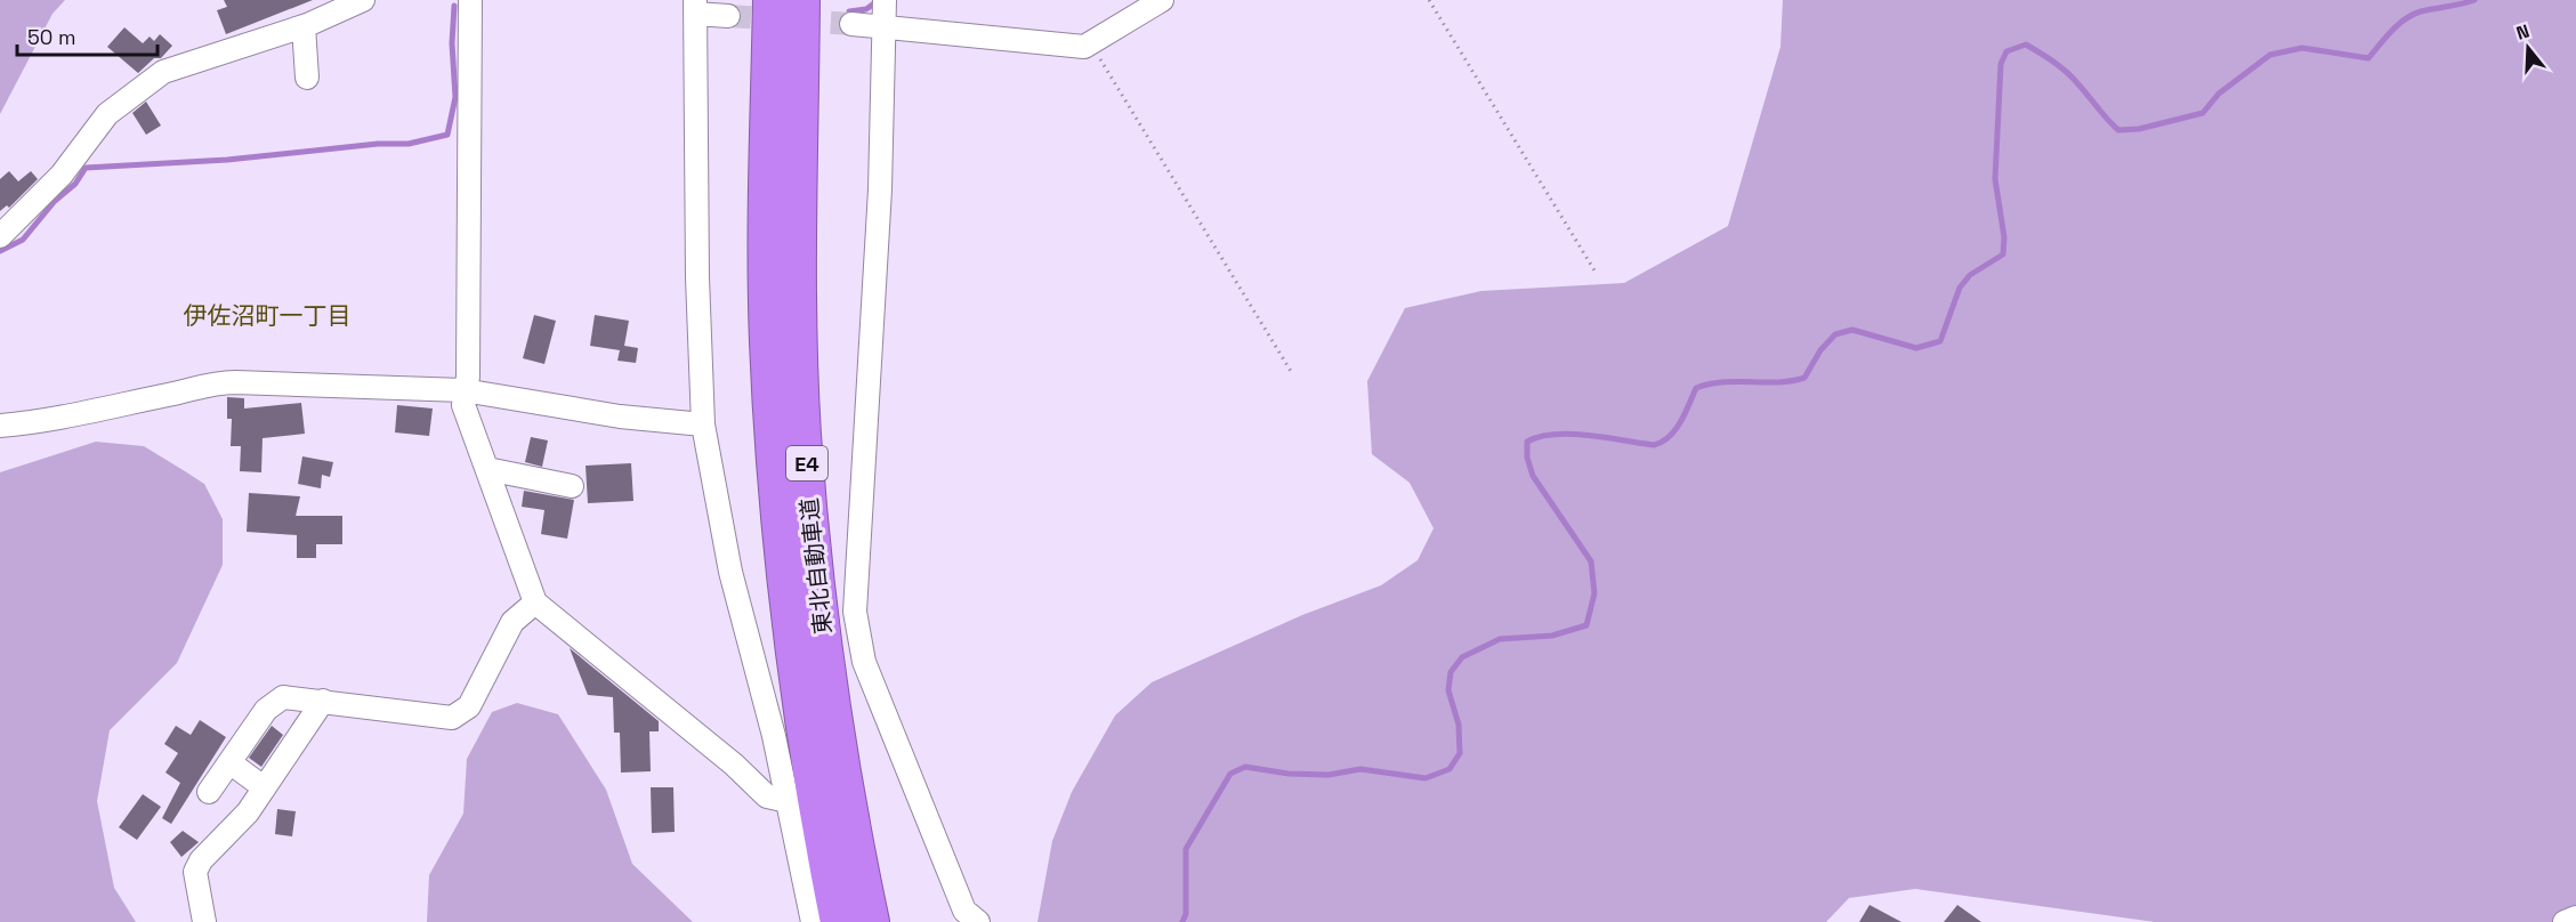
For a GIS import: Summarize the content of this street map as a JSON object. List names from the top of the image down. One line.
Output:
{"streets":{"highway":["E4","東北自動車道"]},"districts":["伊佐沼町一丁目"],"scale_bar":"50 m","north":"top"}
